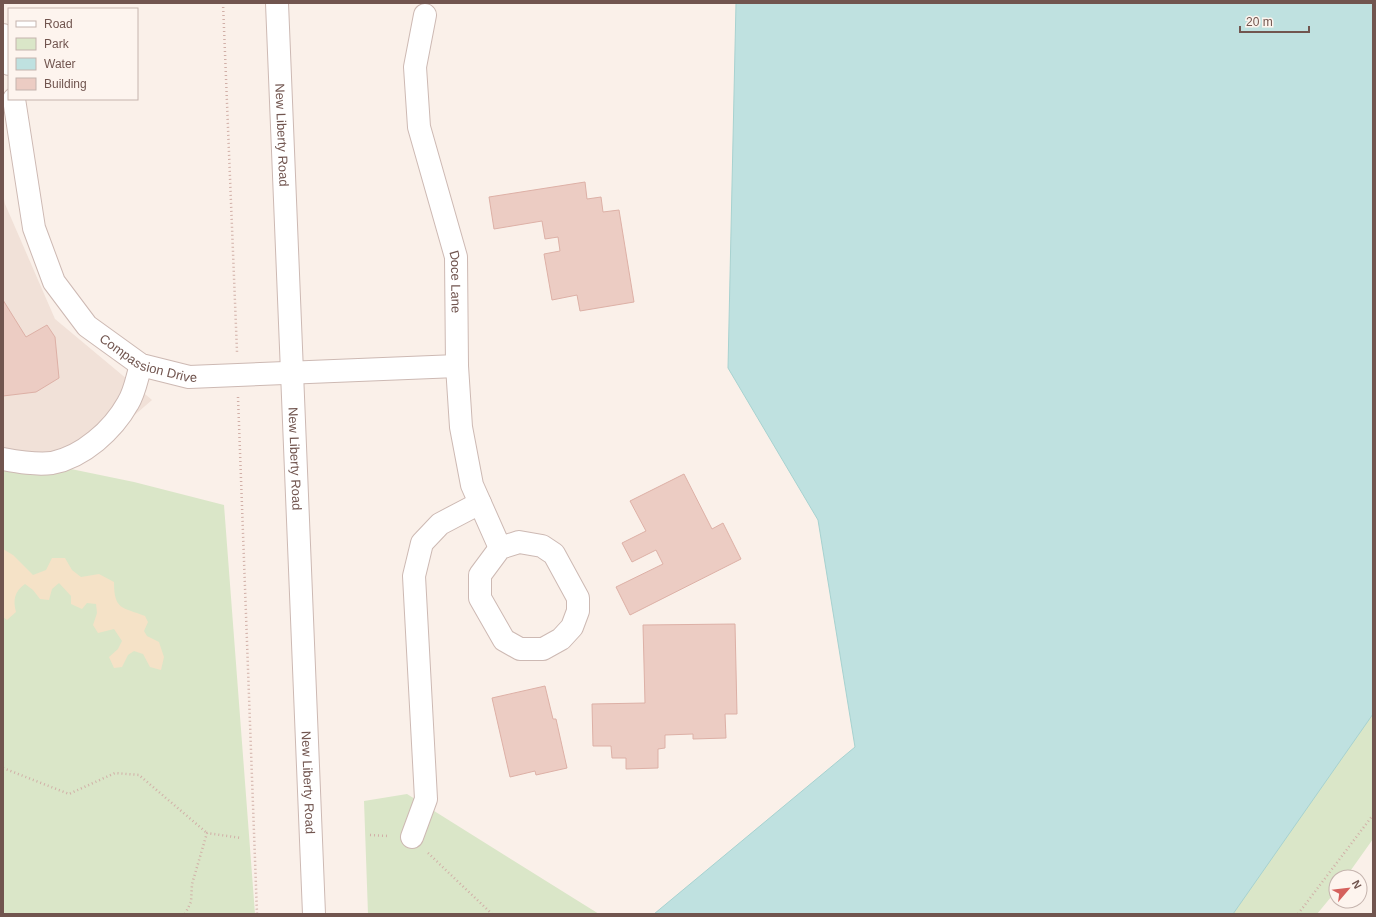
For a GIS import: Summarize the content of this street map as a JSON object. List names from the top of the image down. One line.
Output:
{"streets":{"street":["New Liberty Road","Doce Lane","Compassion Drive"]},"crossings":[["New Liberty Road","Compassion Drive"],["Doce Lane","Compassion Drive"]],"legend":["Road","Park","Water","Building"],"scale_bar":"20 m","north":"top right"}
